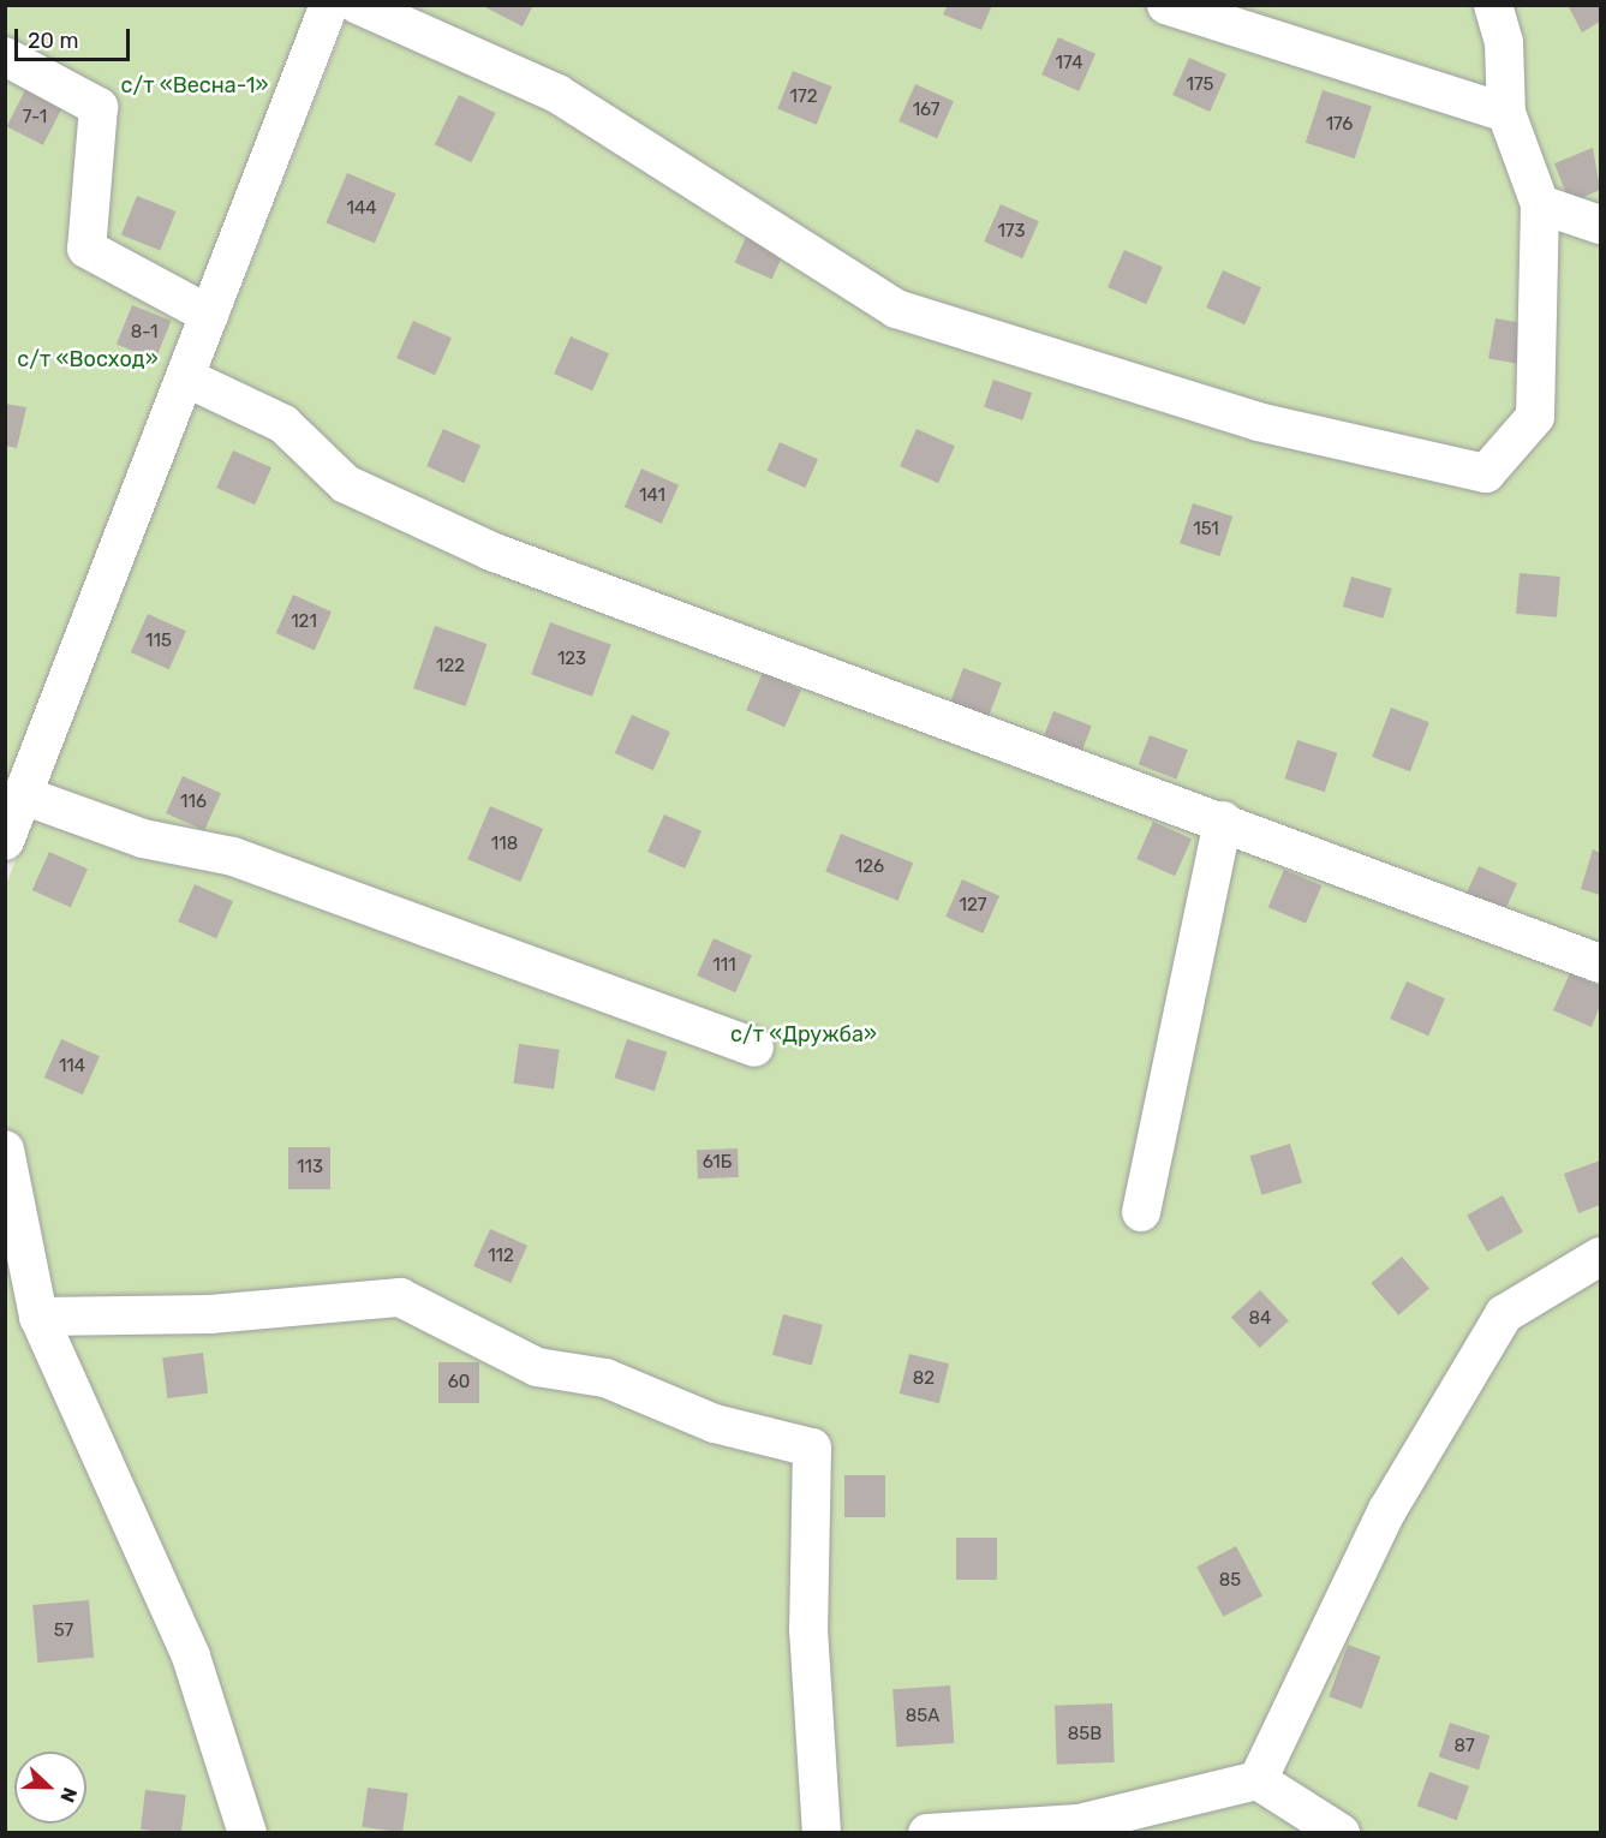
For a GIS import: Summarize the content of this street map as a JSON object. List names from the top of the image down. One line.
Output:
{"parks":["с/т «Весна-1»","с/т «Восход»","с/т «Дружба»"],"house_numbers":["174","175","172","167","7-1","176","144","173","8-1","141","151","121","115","123","122","116","118","126","127","111","114","61Б","113","112","84","82","60","85","57","85А","85В","87"],"scale_bar":"20 m","north":"right"}
